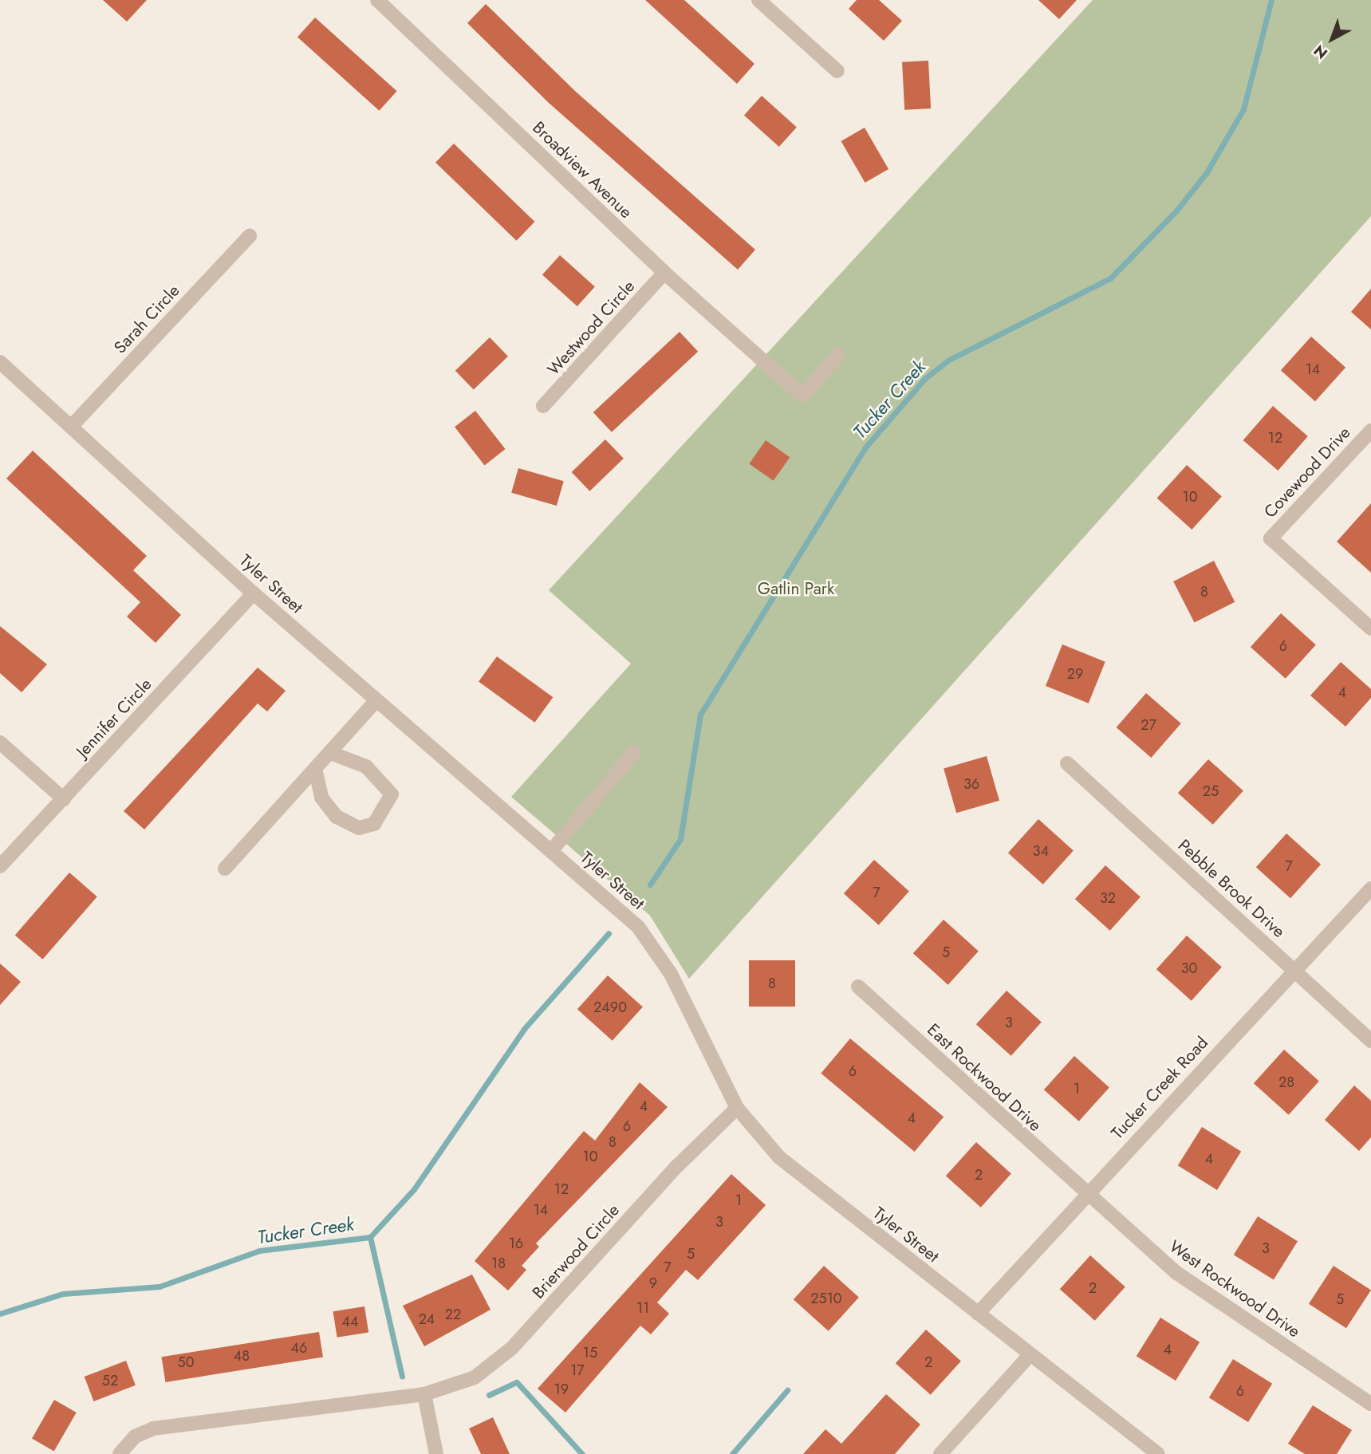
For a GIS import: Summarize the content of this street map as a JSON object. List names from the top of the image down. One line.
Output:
{"streets":{"street":["Broadview Avenue","Sarah Circle","Westwood Circle","Covewood Drive","Tyler Street","Jennifer Circle","Pebble Brook Drive","East Rockwood Drive","Tucker Creek Road","Brierwood Circle","West Rockwood Drive"]},"crossings":[["Broadview Avenue","Westwood Circle"],["Sarah Circle","Tyler Street"],["Tyler Street","Jennifer Circle"],["Tyler Street","Tucker Creek Road"],["Tyler Street","Brierwood Circle"],["Pebble Brook Drive","Tucker Creek Road"],["East Rockwood Drive","Tucker Creek Road"],["East Rockwood Drive","West Rockwood Drive"],["Tucker Creek Road","West Rockwood Drive"]],"water":["Tucker Creek"],"parks":["Gatlin Park"],"house_numbers":["14","12","10","8","6","29","4","27","36","25","34","7","7","32","5","30","8","2490","3","6","28","1","4","4","6","8","10","4","2","12","1","14","3","16","3","5","18","7","9","2","2510","5","11","22","24","44","46","4","15","48","50","2","17","52","19","6"],"north":"bottom left"}
